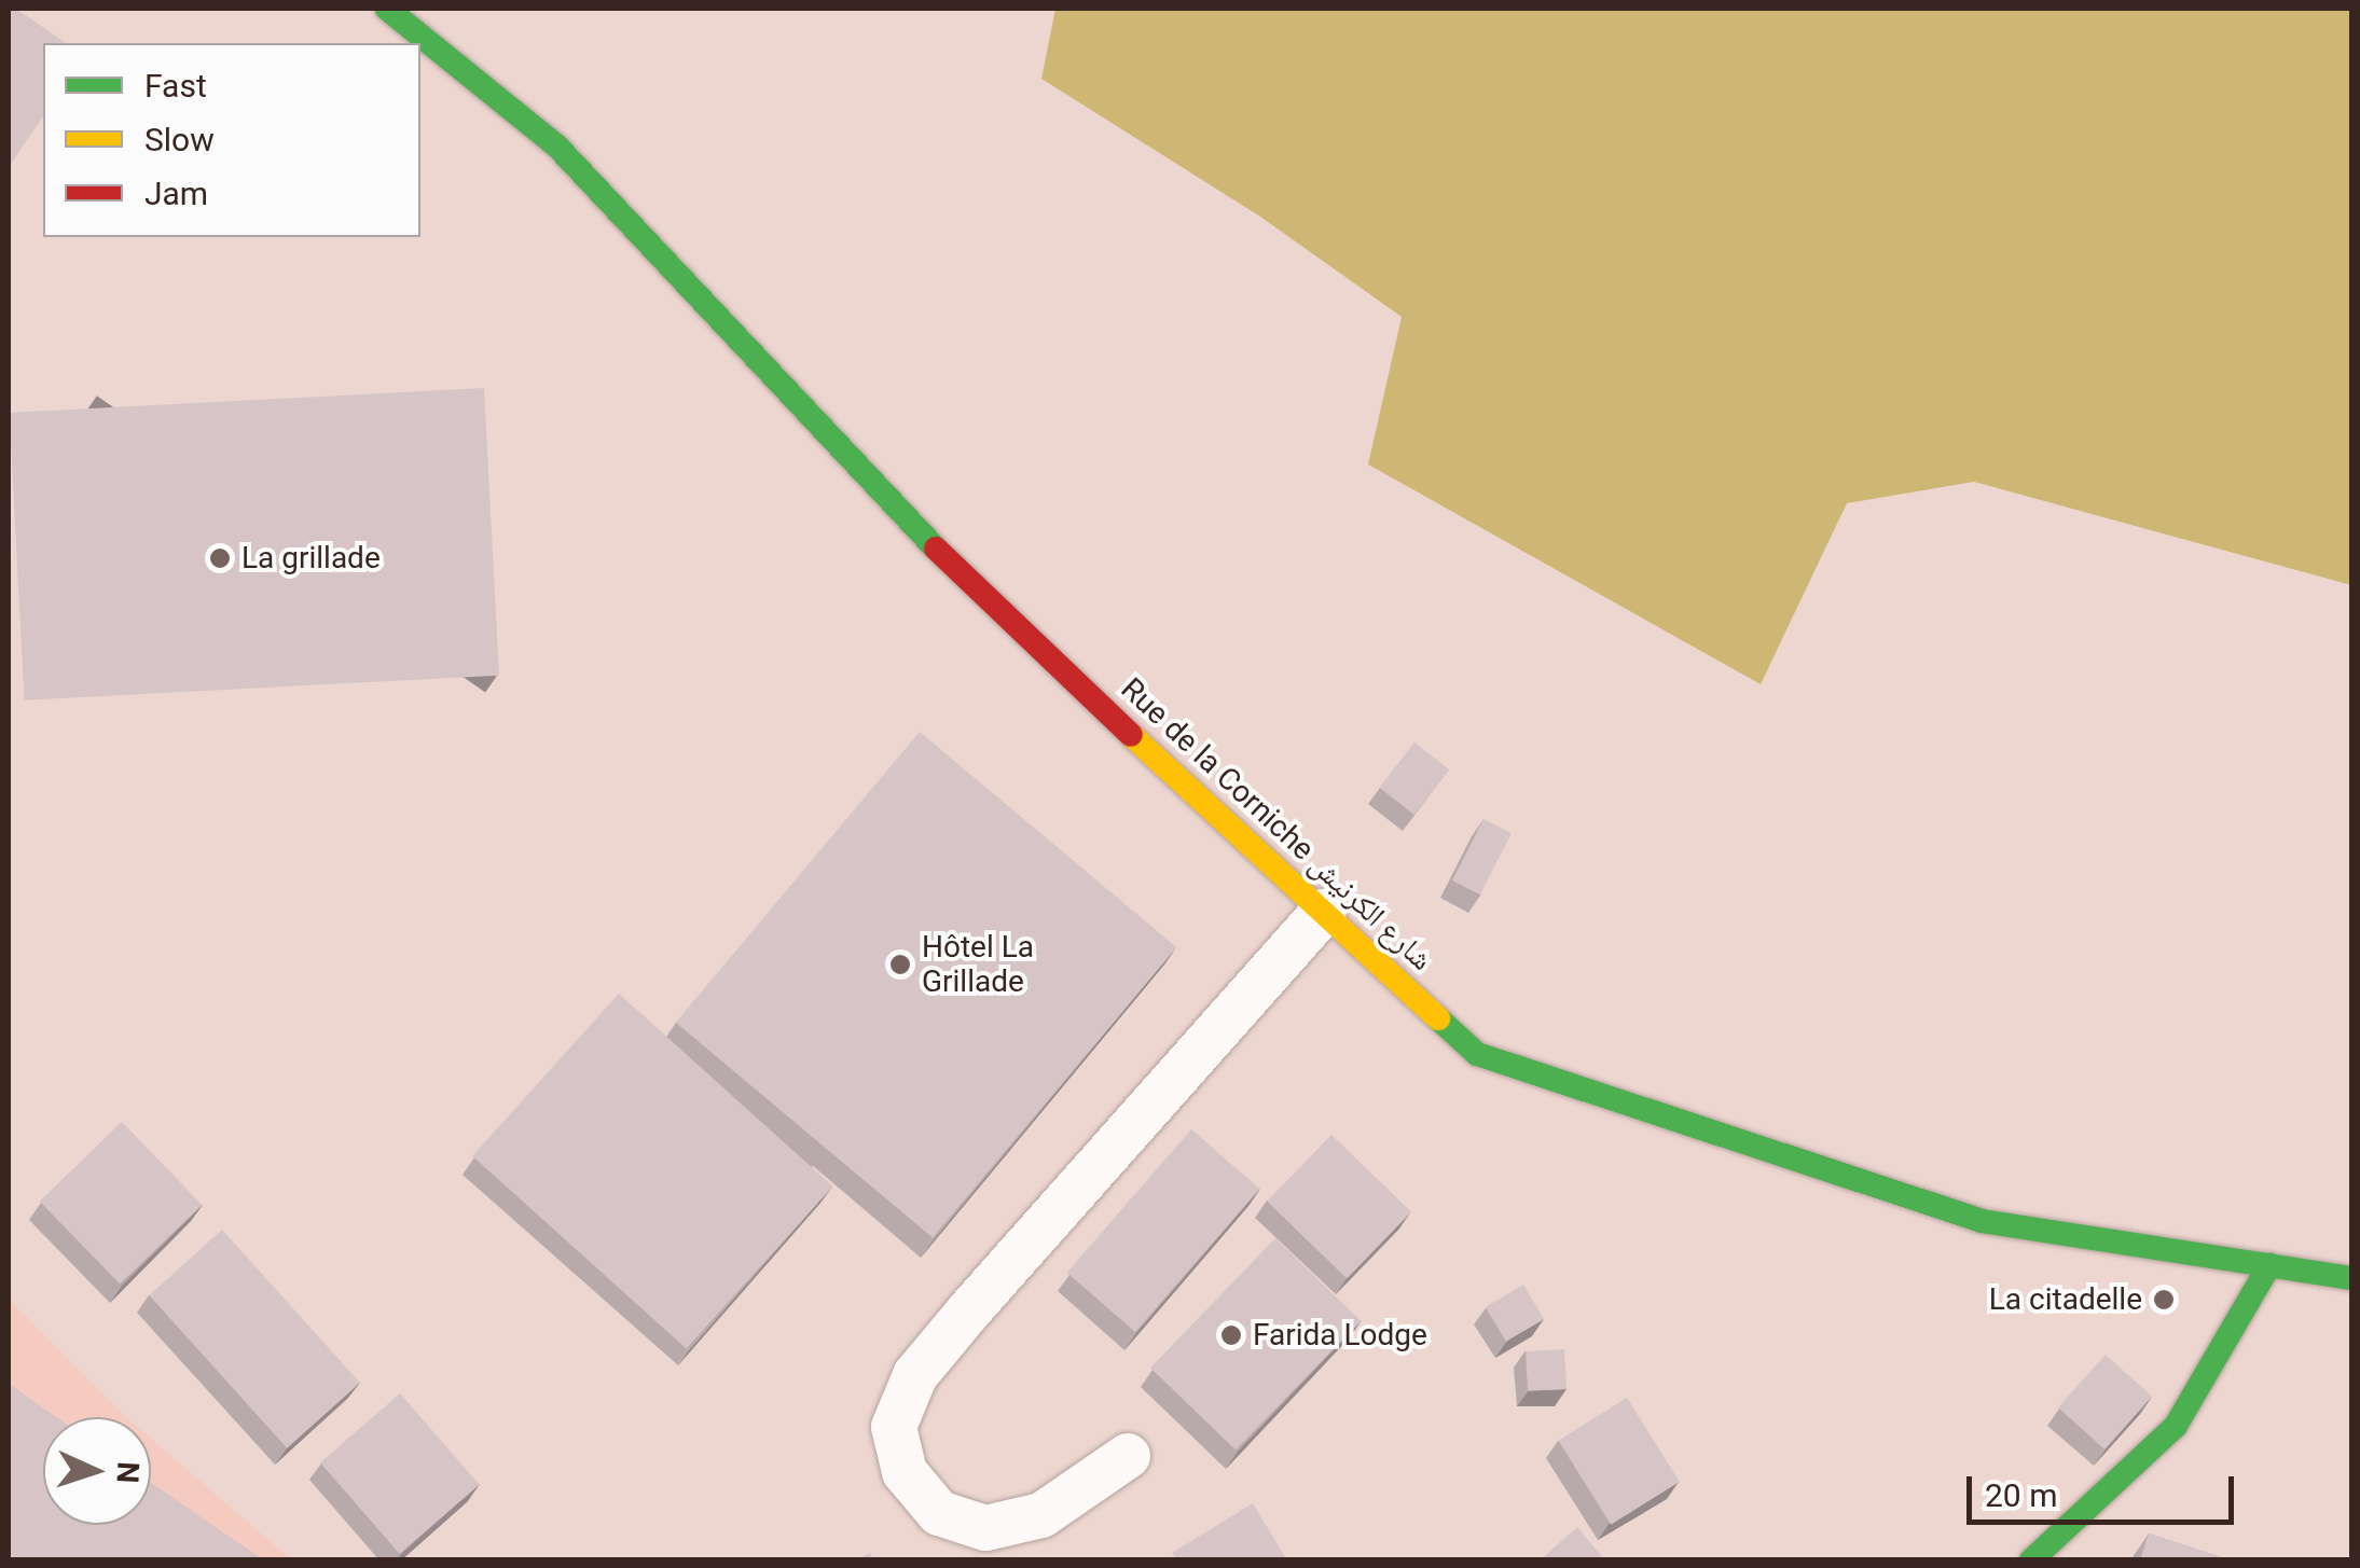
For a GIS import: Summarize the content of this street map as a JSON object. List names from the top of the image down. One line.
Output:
{"streets":{"main road":["Rue de la Corniche شارع الكرنيش"]},"places":["La grillade","Hôtel La Grillade","La citadelle","Farida Lodge"],"legend":["Fast","Slow","Jam"],"scale_bar":"20 m","north":"right"}
